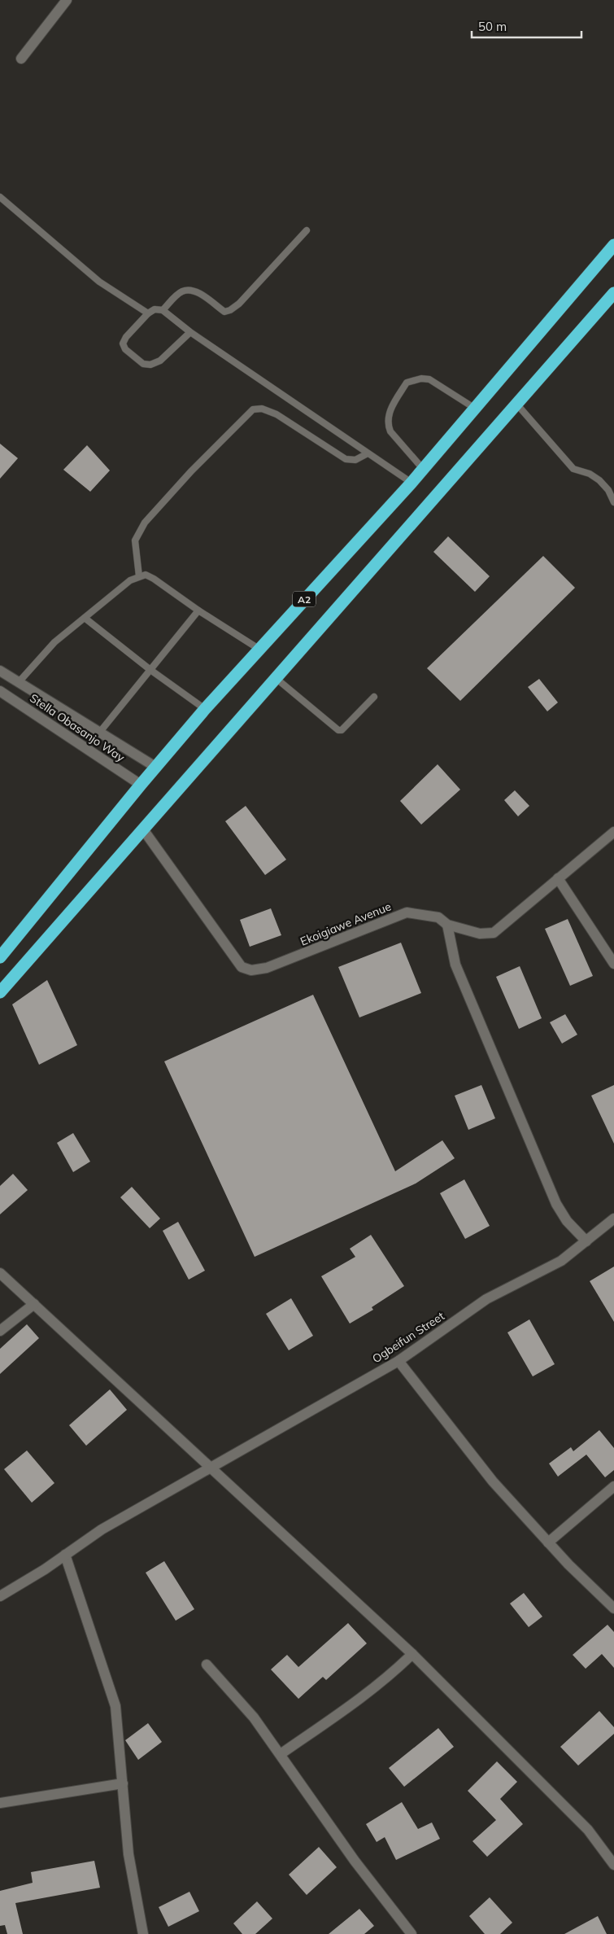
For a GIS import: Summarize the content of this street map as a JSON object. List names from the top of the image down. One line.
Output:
{"streets":{"highway":["A2"],"street":["Stella Obasanjo Way","Ekoigiawe Avenue","Ogbeifun Street"]},"crossings":[["A2","Stella Obasanjo Way"]],"scale_bar":"50 m"}
